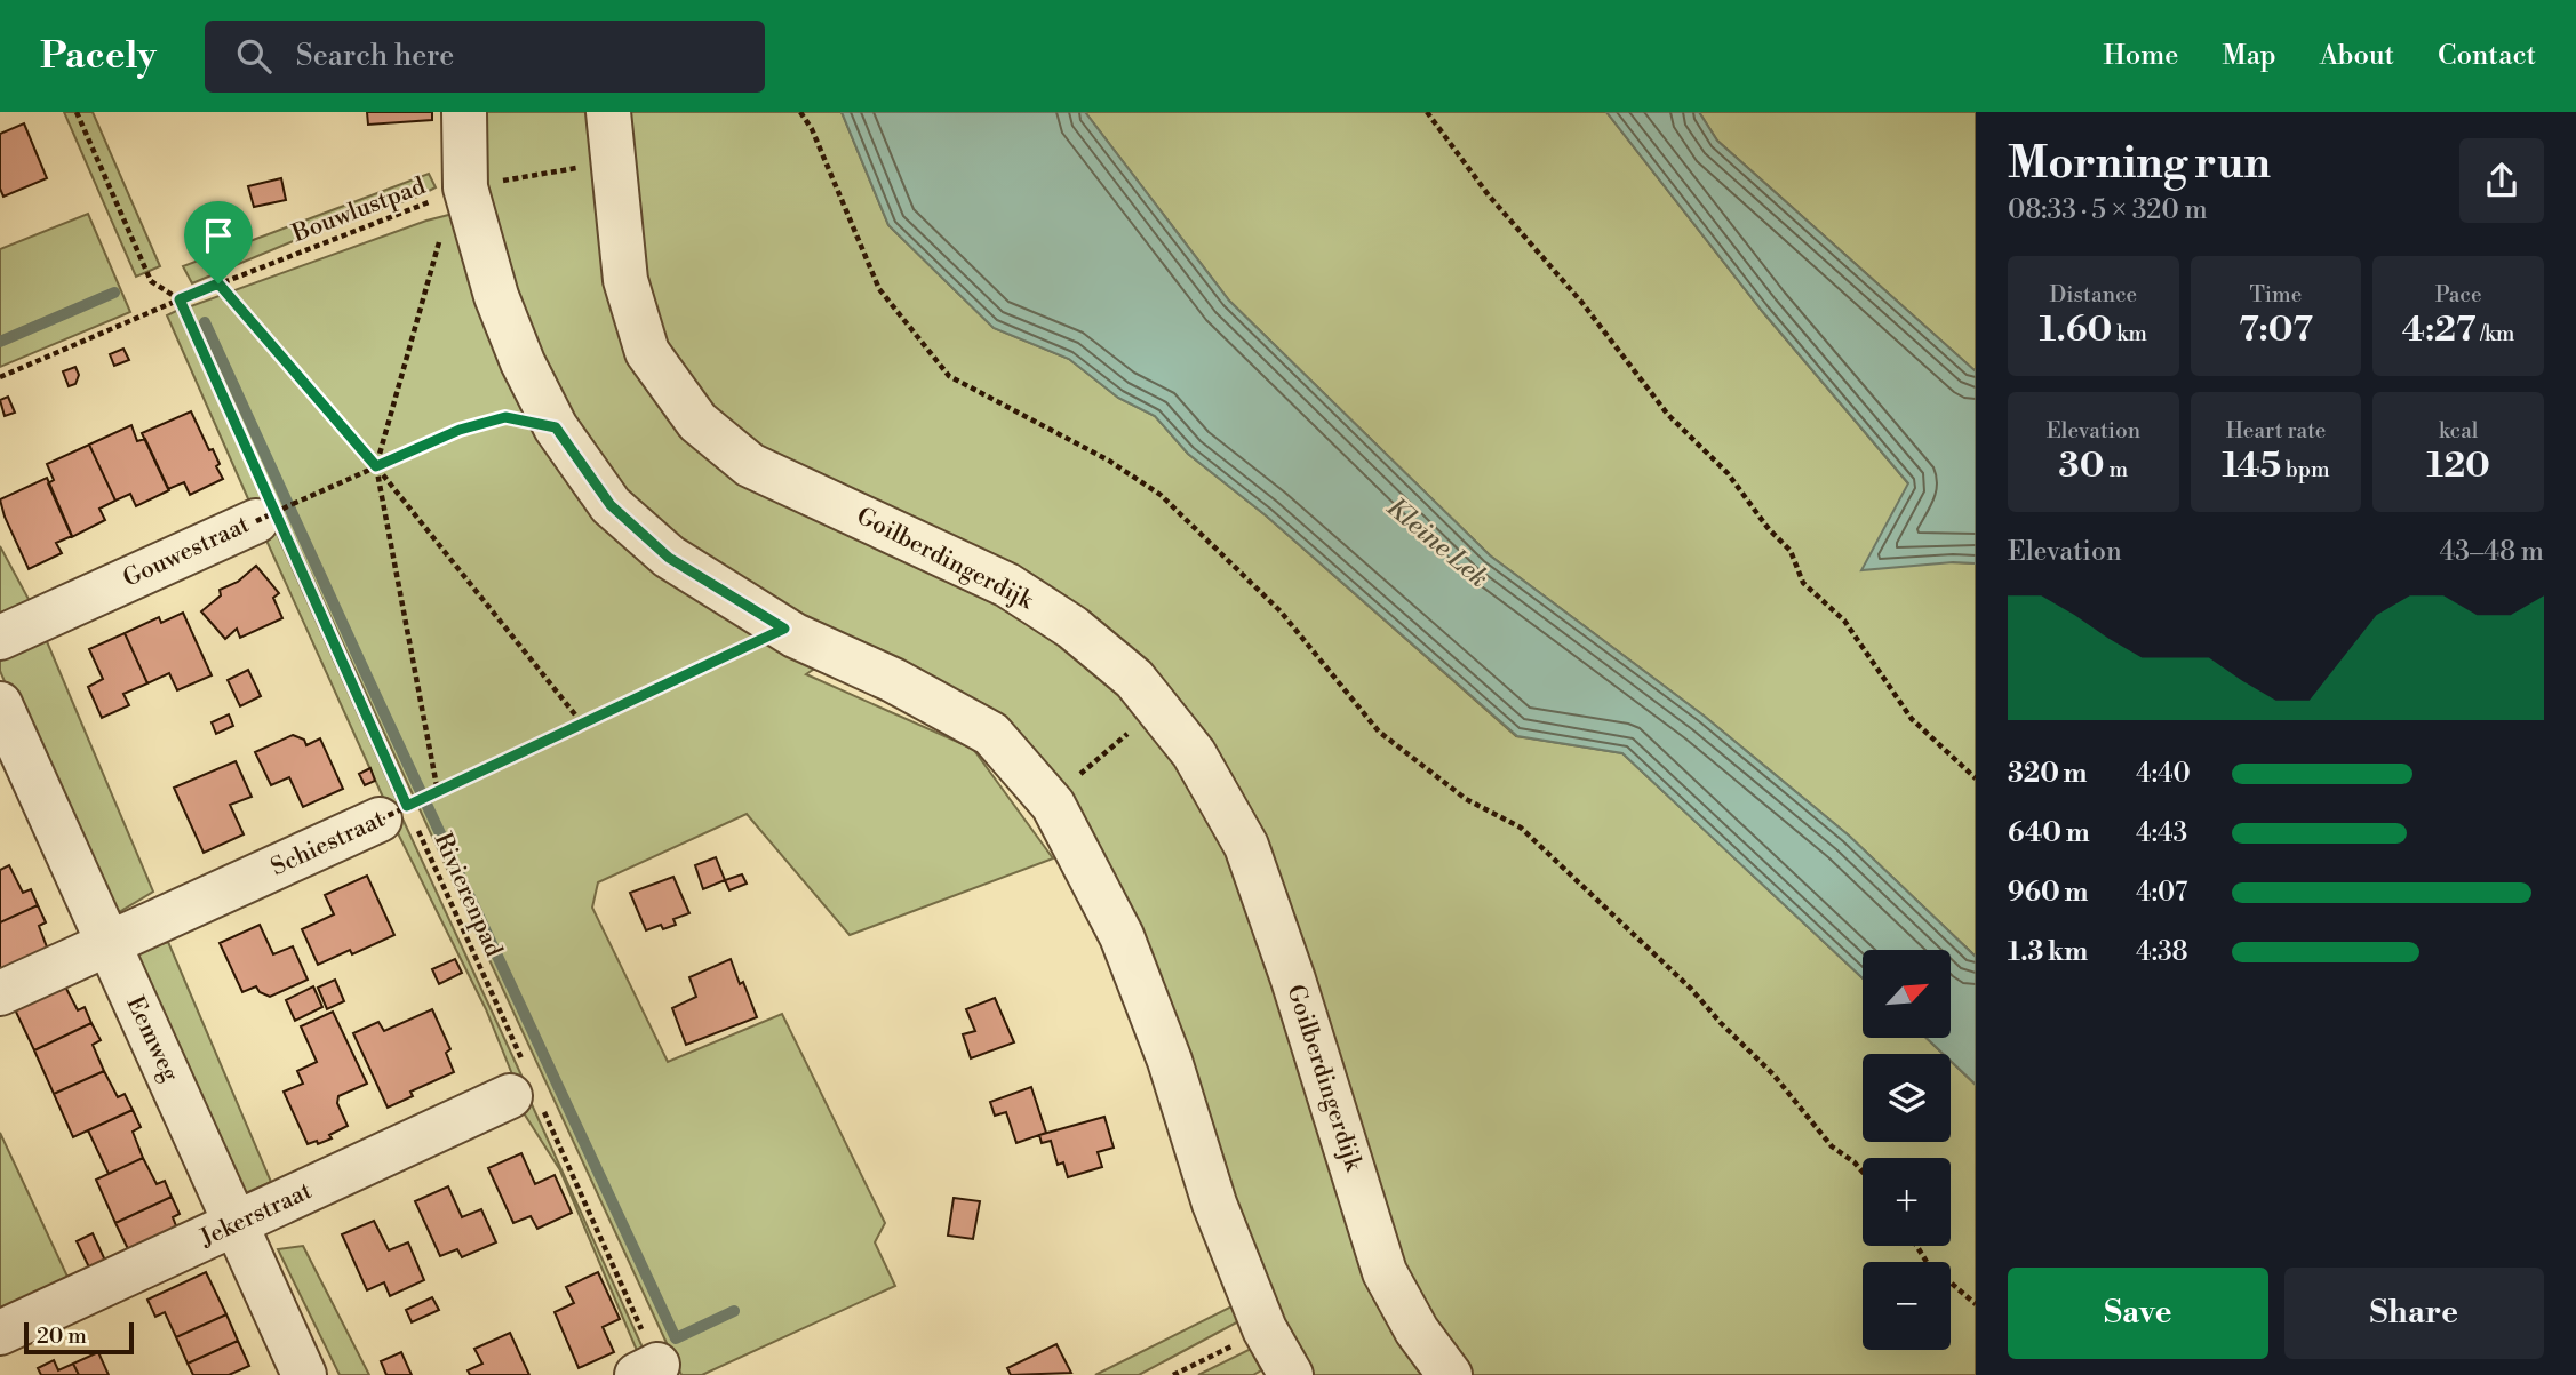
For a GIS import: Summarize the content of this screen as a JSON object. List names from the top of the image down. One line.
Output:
{"streets":{"street":["Gouwestraat","Goilberdingerdijk","Schiestraat","Eemweg","Jekerstraat"],"path":["Bouwlustpad","Rivierenpad"]},"crossings":[["Bouwlustpad","Rivierenpad"],["Gouwestraat","Rivierenpad"],["Schiestraat","Rivierenpad"],["Schiestraat","Eemweg"],["Rivierenpad","Jekerstraat"],["Eemweg","Jekerstraat"]],"water":["Kleine Lek"],"scale_bar":"20 m","north":"top right","page":{"header":"Pacely","search":"Search here","nav":["Home","Map","About","Contact"],"heading":["Morning run","08:33 · 5 × 320 m"],"stats":[["Distance","1.60 km"],["Time","7:07"],["Pace","4:27 /km"],["Elevation","30 m"],["Heart rate","145 bpm"],["kcal","120"]],"chart":["Elevation","43–48 m"],"list":[{"name":"320 m","note":"4:40"},{"name":"640 m","note":"4:43"},{"name":"960 m","note":"4:07"},{"name":"1.3 km","note":"4:38"}],"map_buttons":["+","−"],"buttons":["Save","Share"],"scale":"20 m"}}
